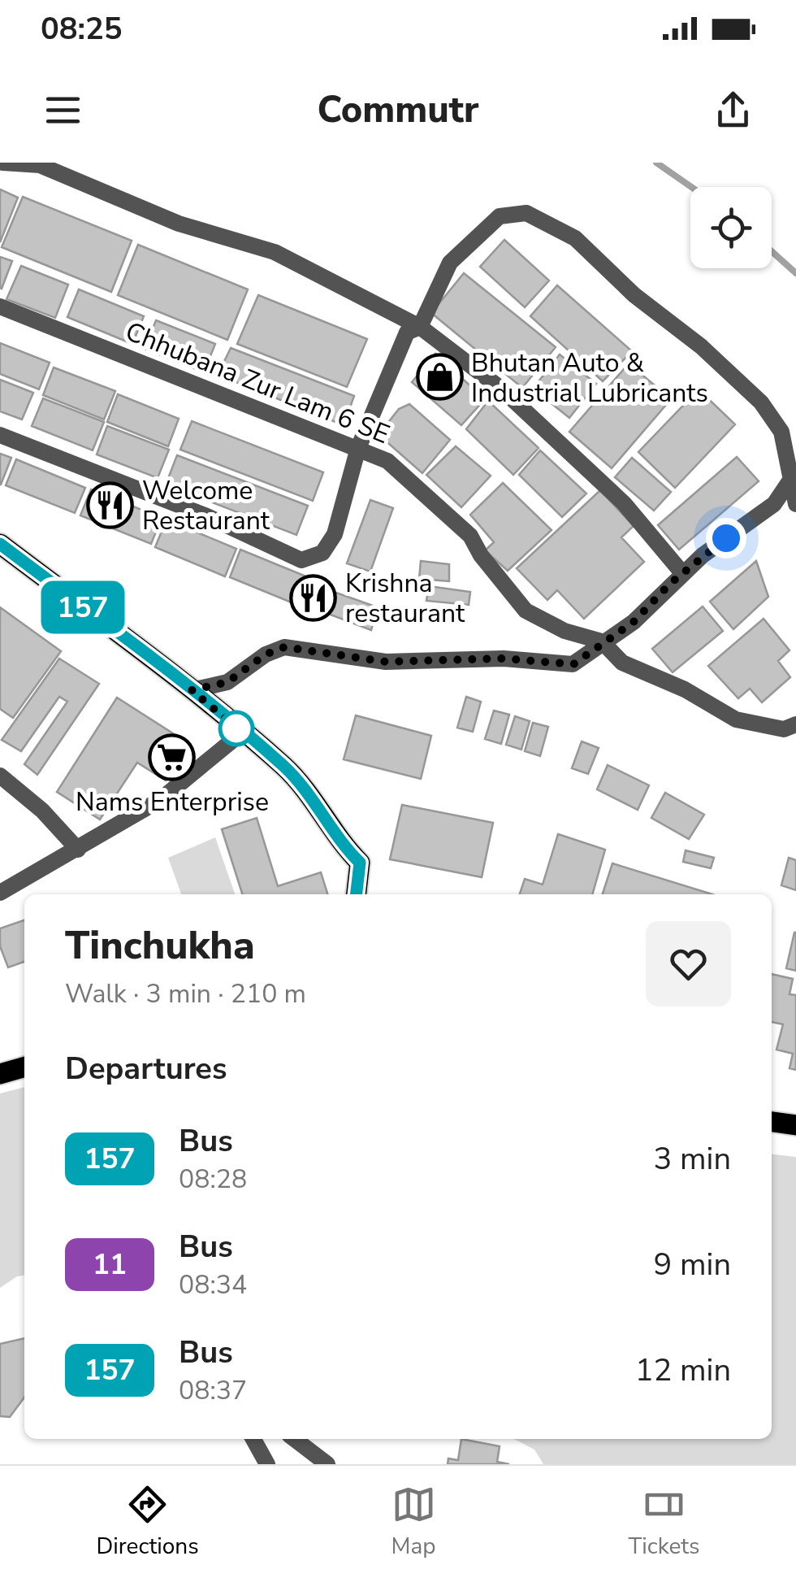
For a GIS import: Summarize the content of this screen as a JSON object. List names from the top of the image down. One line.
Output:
{"streets":{"street":["Chhubana Zur Lam 6 SE"]},"places":{"shop":["Bhutan Auto & Industrial Lubricants"],"restaurant":["Welcome Restaurant","Krishna restaurant"],"supermarket":["Nams Enterprise"]},"lines":["bus line 157"],"page":{"status":"08:25","header":"Commutr","on_map":"157","heading":[["Tinchukha","Walk · 3 min · 210 m"],"Departures"],"list":[{"mark":"157","name":"Bus","note":"08:28","value":"3 min"},{"mark":"11","name":"Bus","note":"08:34","value":"9 min"},{"mark":"157","name":"Bus","note":"08:37","value":"12 min"}],"tabs":["Directions","Map","Tickets"]}}
